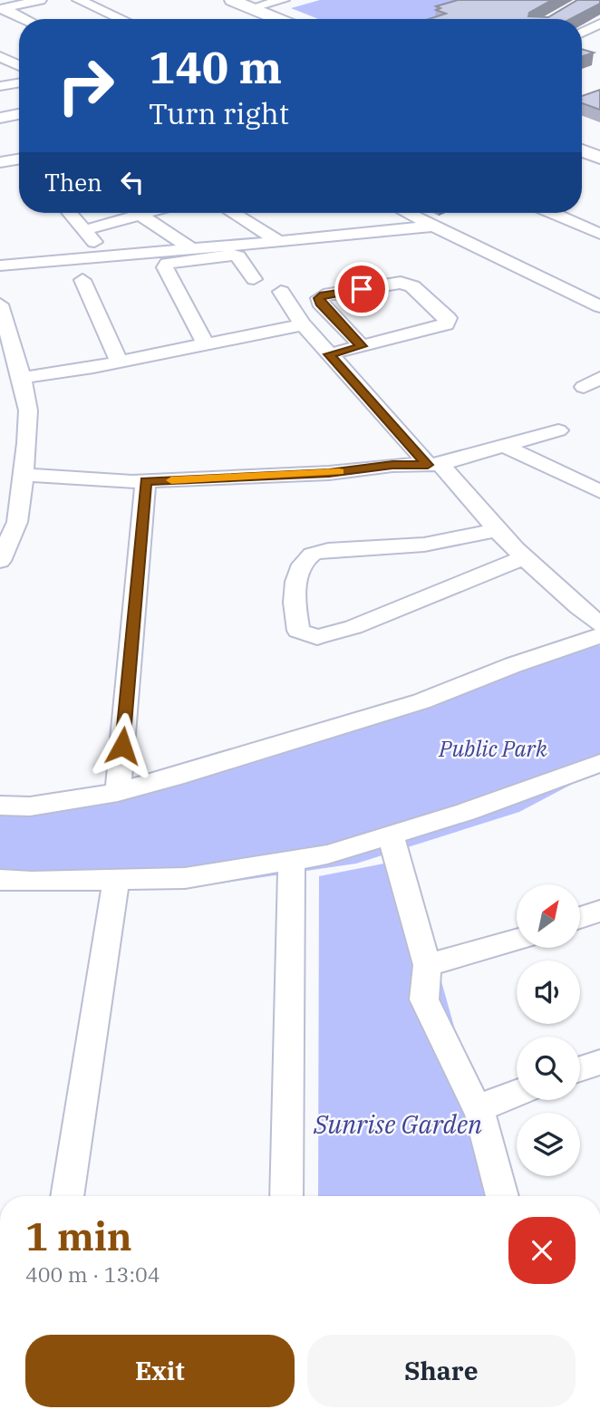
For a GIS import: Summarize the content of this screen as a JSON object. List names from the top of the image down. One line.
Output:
{"parks":["Public Park","Sunrise Garden"],"north":"top right","page":{"turn":["140 m","Turn right"],"then":"Then","heading":["1 min","400 m · 13:04"],"buttons":["Exit","Share"]}}
